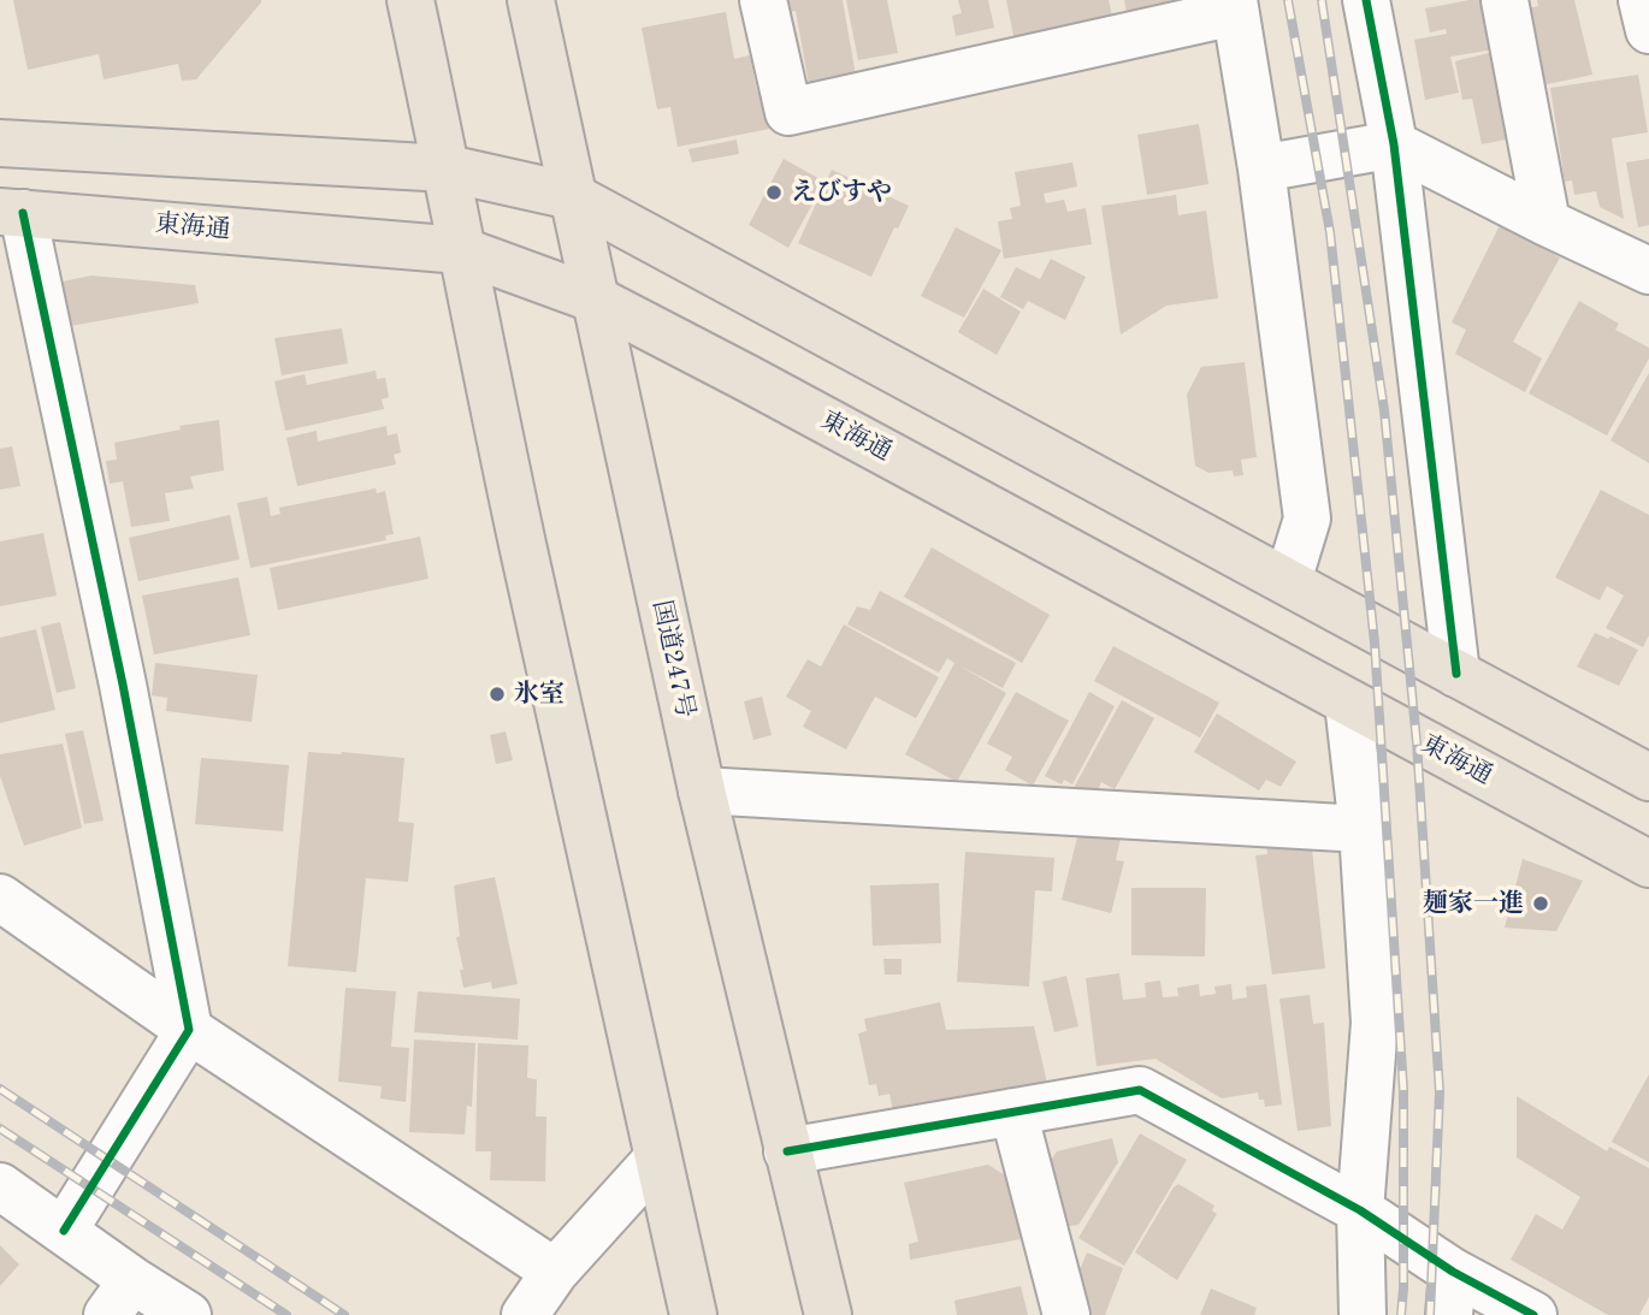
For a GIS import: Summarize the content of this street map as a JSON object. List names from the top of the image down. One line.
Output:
{"streets":{"main road":["東海通","国道247号"]},"crossings":[["東海通","国道247号"]],"places":["えびすや","氷室","麺家一進"]}
